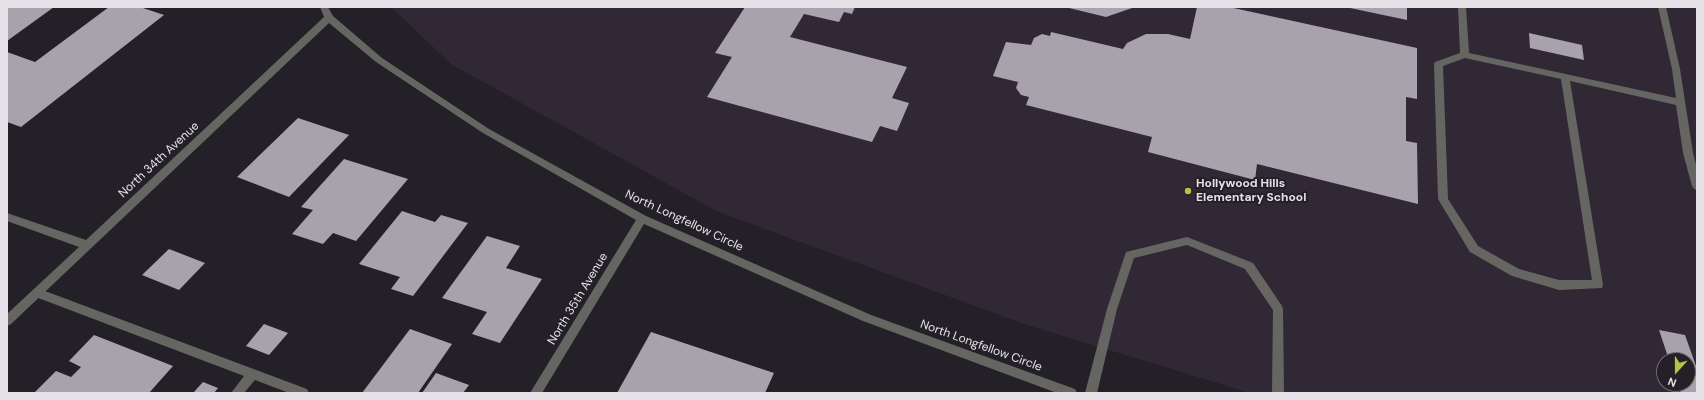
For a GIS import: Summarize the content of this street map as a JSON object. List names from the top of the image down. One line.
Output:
{"streets":{"street":["North 34th Avenue","North Longfellow Circle","North 35th Avenue"]},"crossings":[["North 34th Avenue","North Longfellow Circle"],["North Longfellow Circle","North 35th Avenue"]],"places":["Hollywood Hills Elementary School"],"north":"bottom"}
